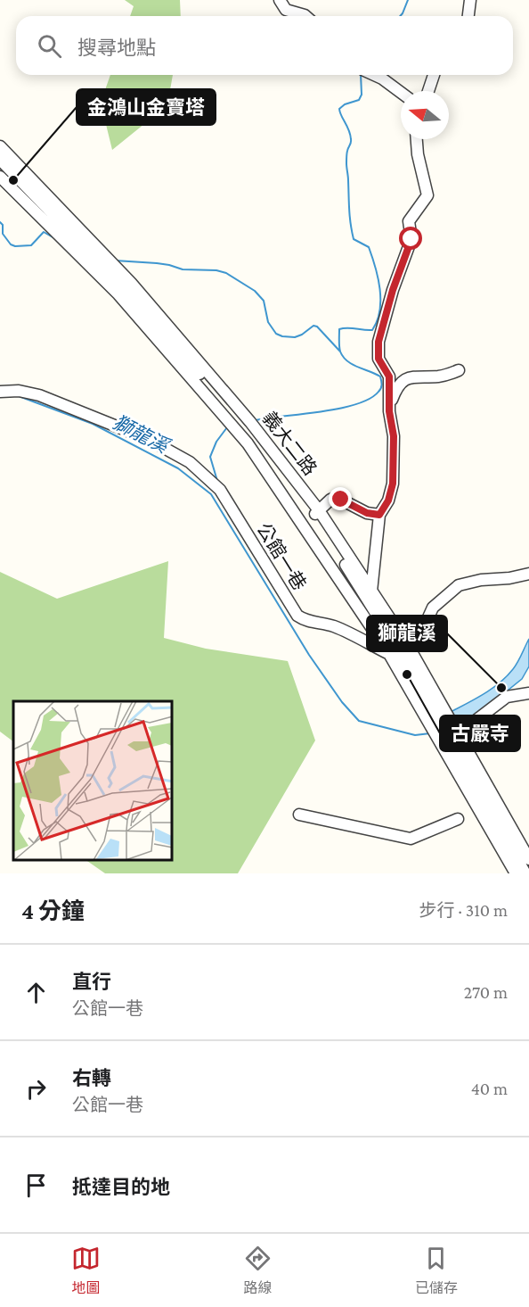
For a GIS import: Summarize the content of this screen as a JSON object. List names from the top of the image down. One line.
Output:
{"streets":{"street":["義大二路","公館一巷"]},"crossings":[["義大二路","公館一巷"]],"water":["獅龍溪"],"places":["金鴻山金寶塔","古嚴寺","獅龍溪"],"north":"left","page":{"search":"搜尋地點","heading":["4 分鐘","步行 · 310 m"],"list":[["直行","公館一巷","270 m"],["右轉","公館一巷","40 m"],"抵達目的地"],"nav":["地圖","路線","已儲存"]}}
